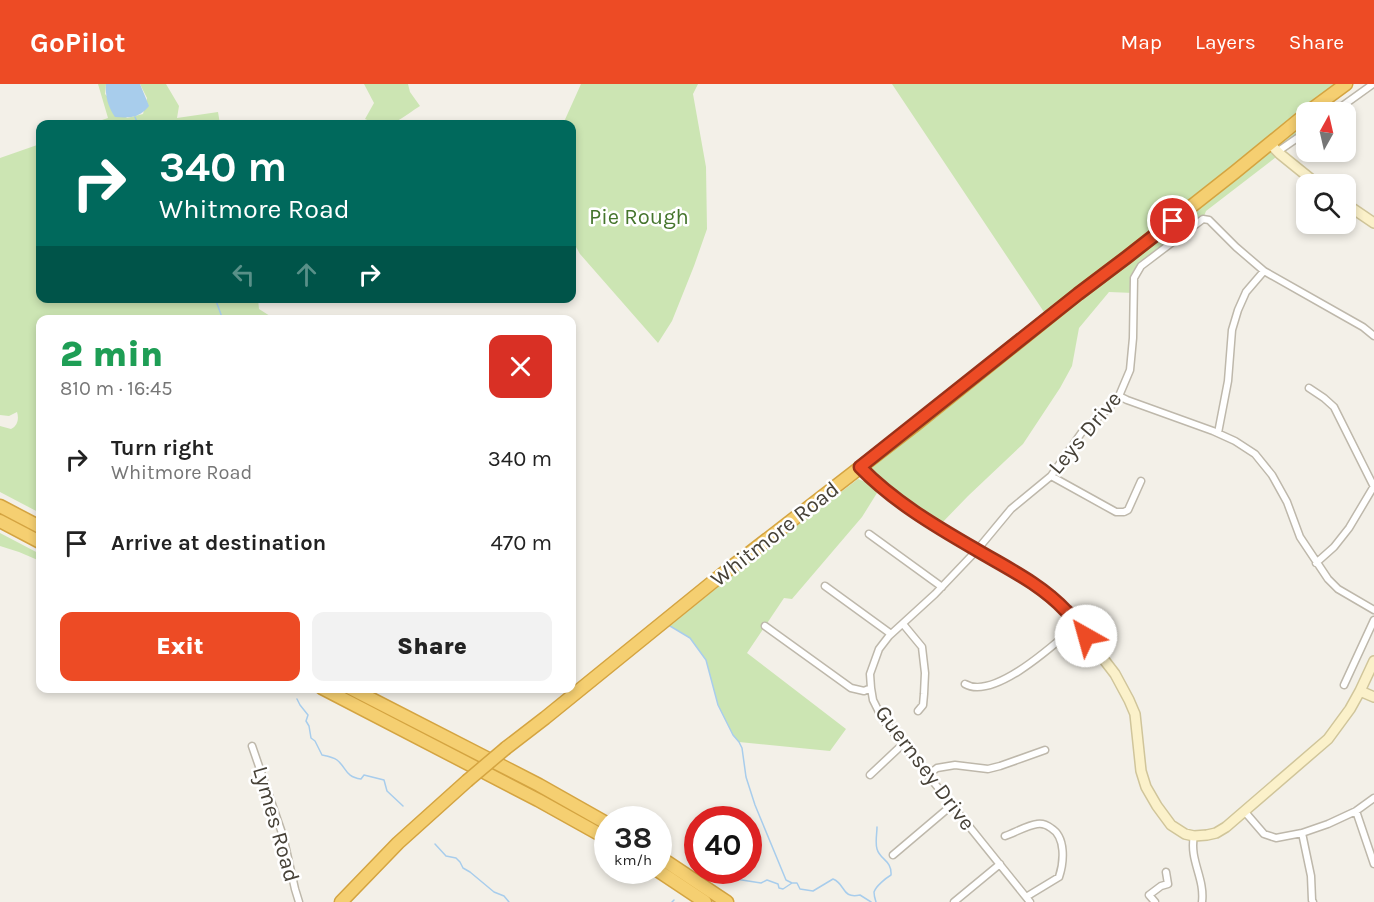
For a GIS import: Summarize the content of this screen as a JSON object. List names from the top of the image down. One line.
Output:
{"streets":{"highway":["Whitmore Road"],"street":["Leys Drive","Guernsey Drive","Lymes Road"]},"crossings":[["Leys Drive","Guernsey Drive"]],"parks":["Pie Rough"],"north":"top","page":{"header":"GoPilot","nav":["Map","Layers","Share"],"turn":["340 m","Whitmore Road"],"heading":["2 min","810 m · 16:45"],"list":[{"name":"Turn right","note":"Whitmore Road","value":"340 m"},{"name":"Arrive at destination","value":"470 m"}],"buttons":["Exit","Share"],"speed":"38 km/h","limit":"40"}}
